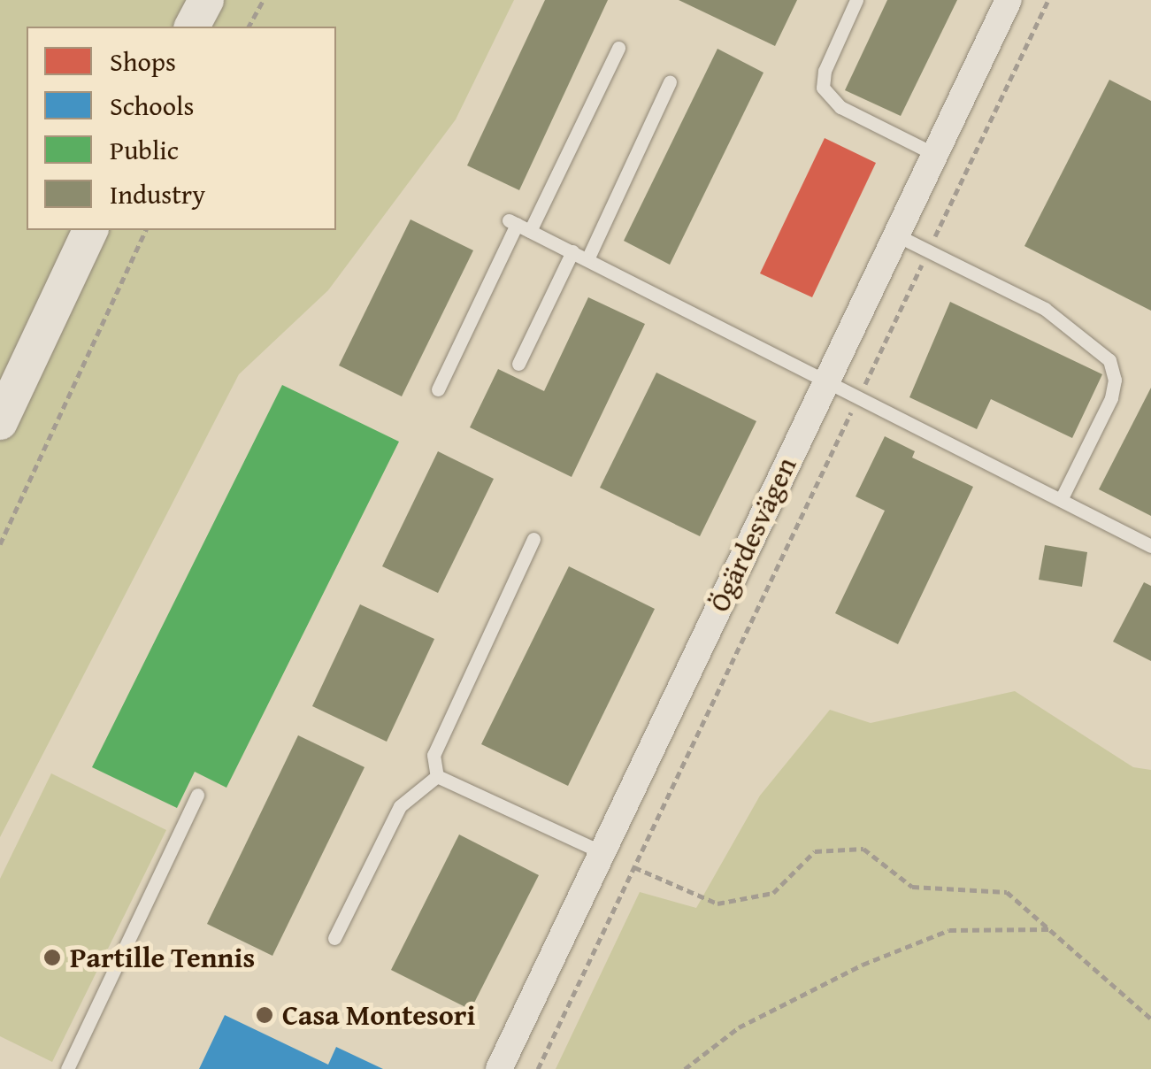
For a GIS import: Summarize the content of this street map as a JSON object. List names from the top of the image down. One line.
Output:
{"streets":{"street":["Ögärdesvägen"]},"places":["Partille Tennis","Casa Montesori"],"legend":["Shops","Schools","Public","Industry"]}
